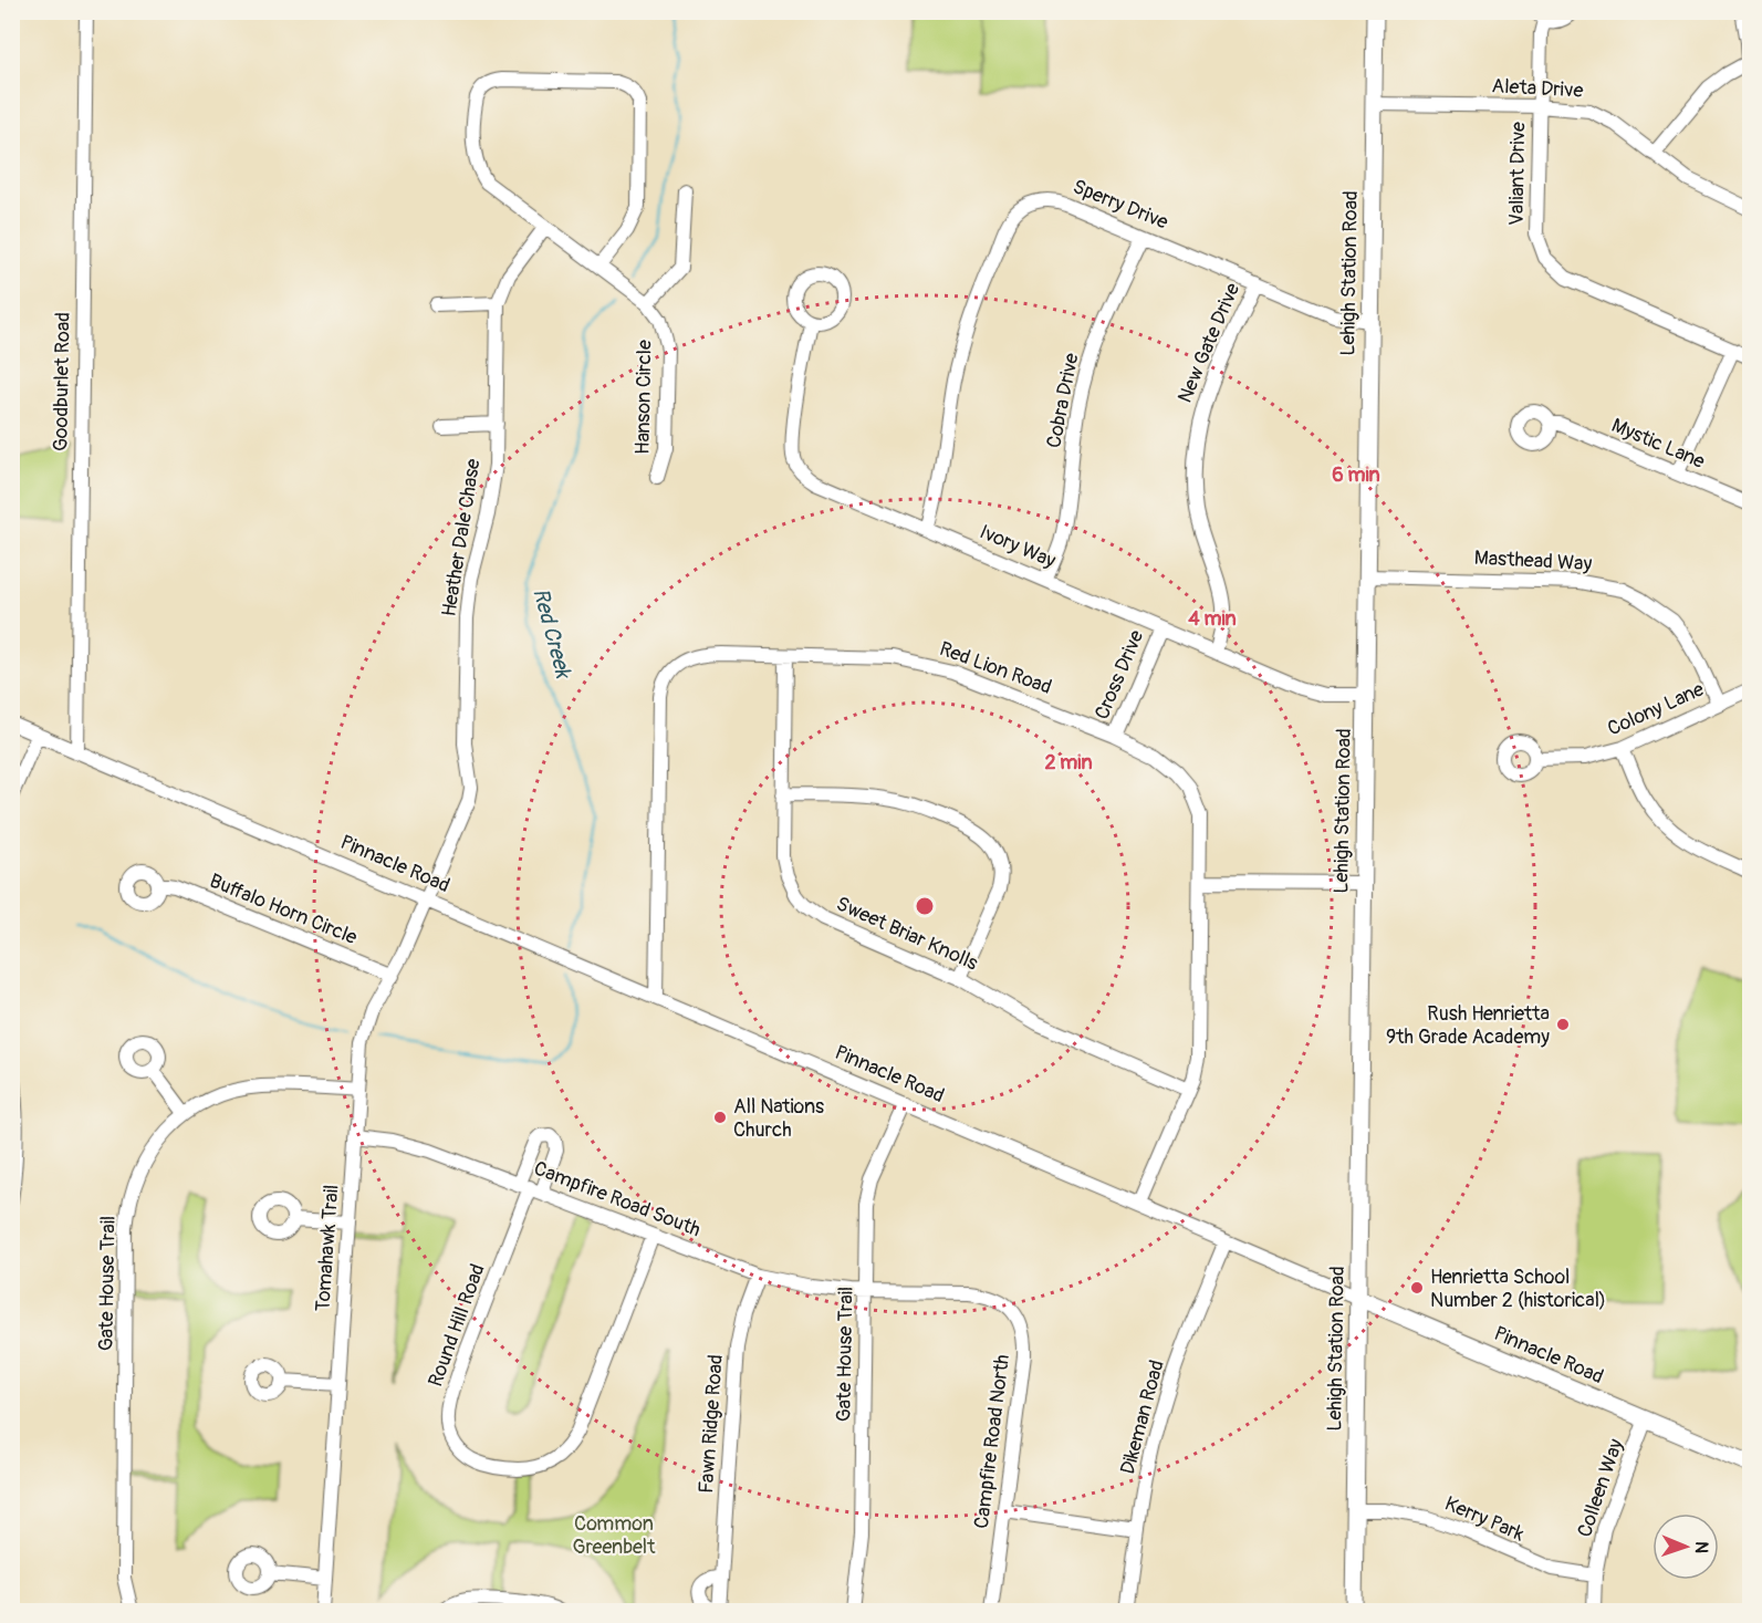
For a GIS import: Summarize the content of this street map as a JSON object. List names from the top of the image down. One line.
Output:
{"streets":{"main road":["Lehigh Station Road","Pinnacle Road"],"street":["Aleta Drive","Valiant Drive","Sperry Drive","New Gate Drive","Goodburlet Road","Hanson Circle","Cobra Drive","Mystic Lane","Heather Dale Chase","Ivory Way","Masthead Way","Red Lion Road","Cross Drive","Colony Lane","Buffalo Horn Circle","Sweet Briar Knolls","Campfire Road South","Tomahawk Trail","Gate House Trail","Round Hill Road","Dikeman Road","Fawn Ridge Road","Campfire Road North","Colleen Way","Kerry Park"]},"crossings":[["Aleta Drive","Valiant Drive"],["Aleta Drive","Lehigh Station Road"],["Sperry Drive","Lehigh Station Road"],["Sperry Drive","New Gate Drive"],["Sperry Drive","Cobra Drive"],["Sperry Drive","Ivory Way"],["Lehigh Station Road","Ivory Way"],["Lehigh Station Road","Masthead Way"],["Lehigh Station Road","Pinnacle Road"],["Lehigh Station Road","Kerry Park"],["New Gate Drive","Ivory Way"],["Goodburlet Road","Pinnacle Road"],["Hanson Circle","Heather Dale Chase"],["Cobra Drive","Ivory Way"],["Heather Dale Chase","Pinnacle Road"],["Heather Dale Chase","Tomahawk Trail"],["Ivory Way","Cross Drive"],["Masthead Way","Colony Lane"],["Red Lion Road","Cross Drive"],["Red Lion Road","Pinnacle Road"],["Red Lion Road","Sweet Briar Knolls"],["Pinnacle Road","Tomahawk Trail"],["Pinnacle Road","Gate House Trail"],["Pinnacle Road","Dikeman Road"],["Pinnacle Road","Colleen Way"],["Buffalo Horn Circle","Tomahawk Trail"],["Campfire Road South","Tomahawk Trail"],["Campfire Road South","Gate House Trail"],["Campfire Road South","Round Hill Road"],["Campfire Road South","Fawn Ridge Road"],["Campfire Road South","Campfire Road North"],["Tomahawk Trail","Gate House Trail"],["Gate House Trail","Campfire Road North"],["Colleen Way","Kerry Park"]],"water":["Red Creek"],"parks":["Common Greenbelt"],"places":["Rush Henrietta 9th Grade Academy","All Nations Church","Henrietta School Number 2 (historical)"],"north":"right","rings":["6 min","4 min","2 min"]}
